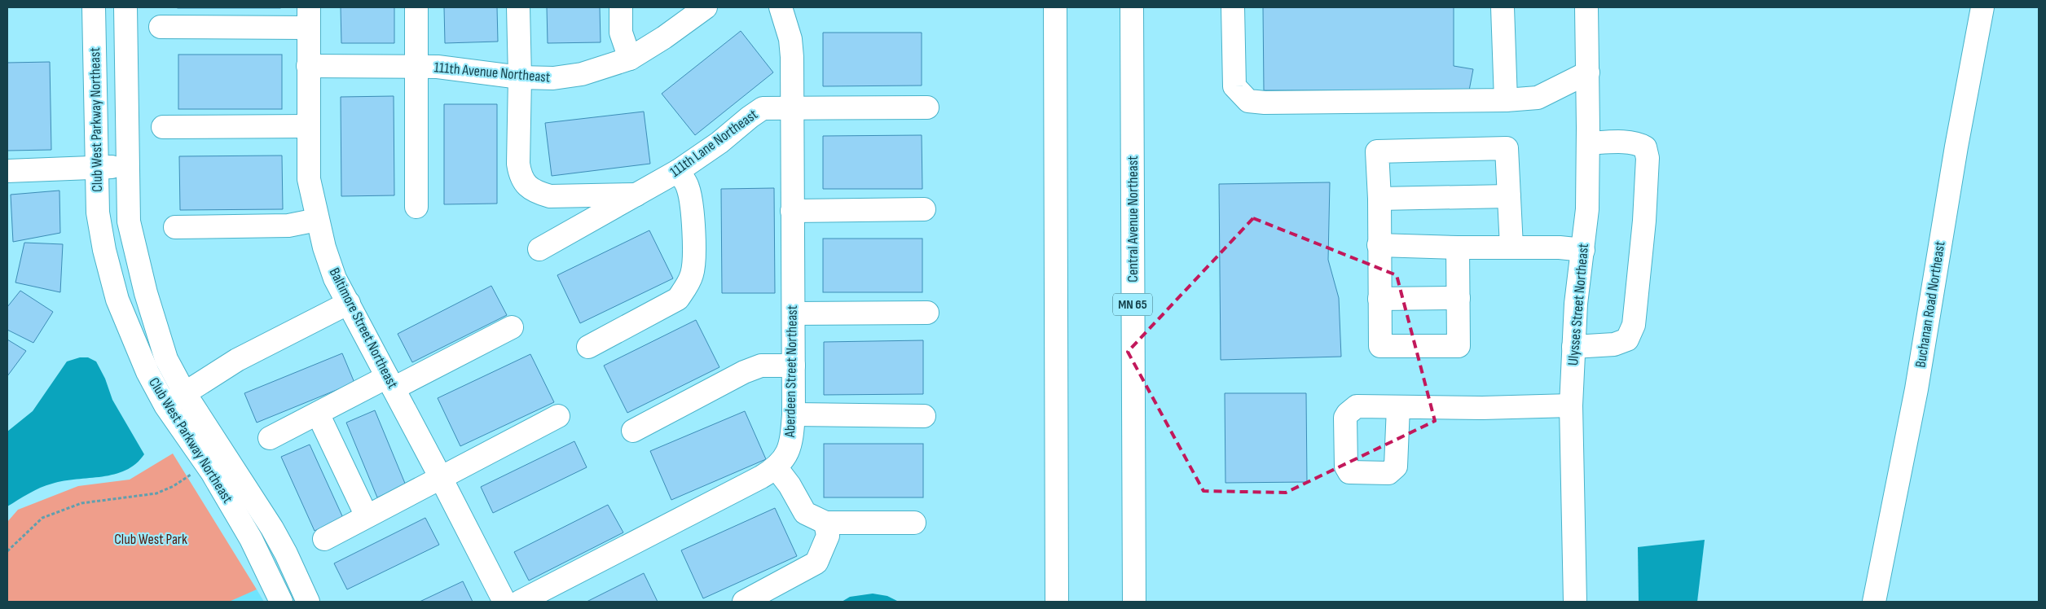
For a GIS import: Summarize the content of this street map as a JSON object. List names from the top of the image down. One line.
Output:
{"streets":{"main road":["111th Avenue Northeast","Club West Parkway Northeast","111th Lane Northeast","Central Avenue Northeast","MN 65","Ulysses Street Northeast","Buchanan Road Northeast","Baltimore Street Northeast","Aberdeen Street Northeast"]},"crossings":[["111th Avenue Northeast","Baltimore Street Northeast"],["111th Lane Northeast","Aberdeen Street Northeast"]],"parks":["Club West Park"]}
